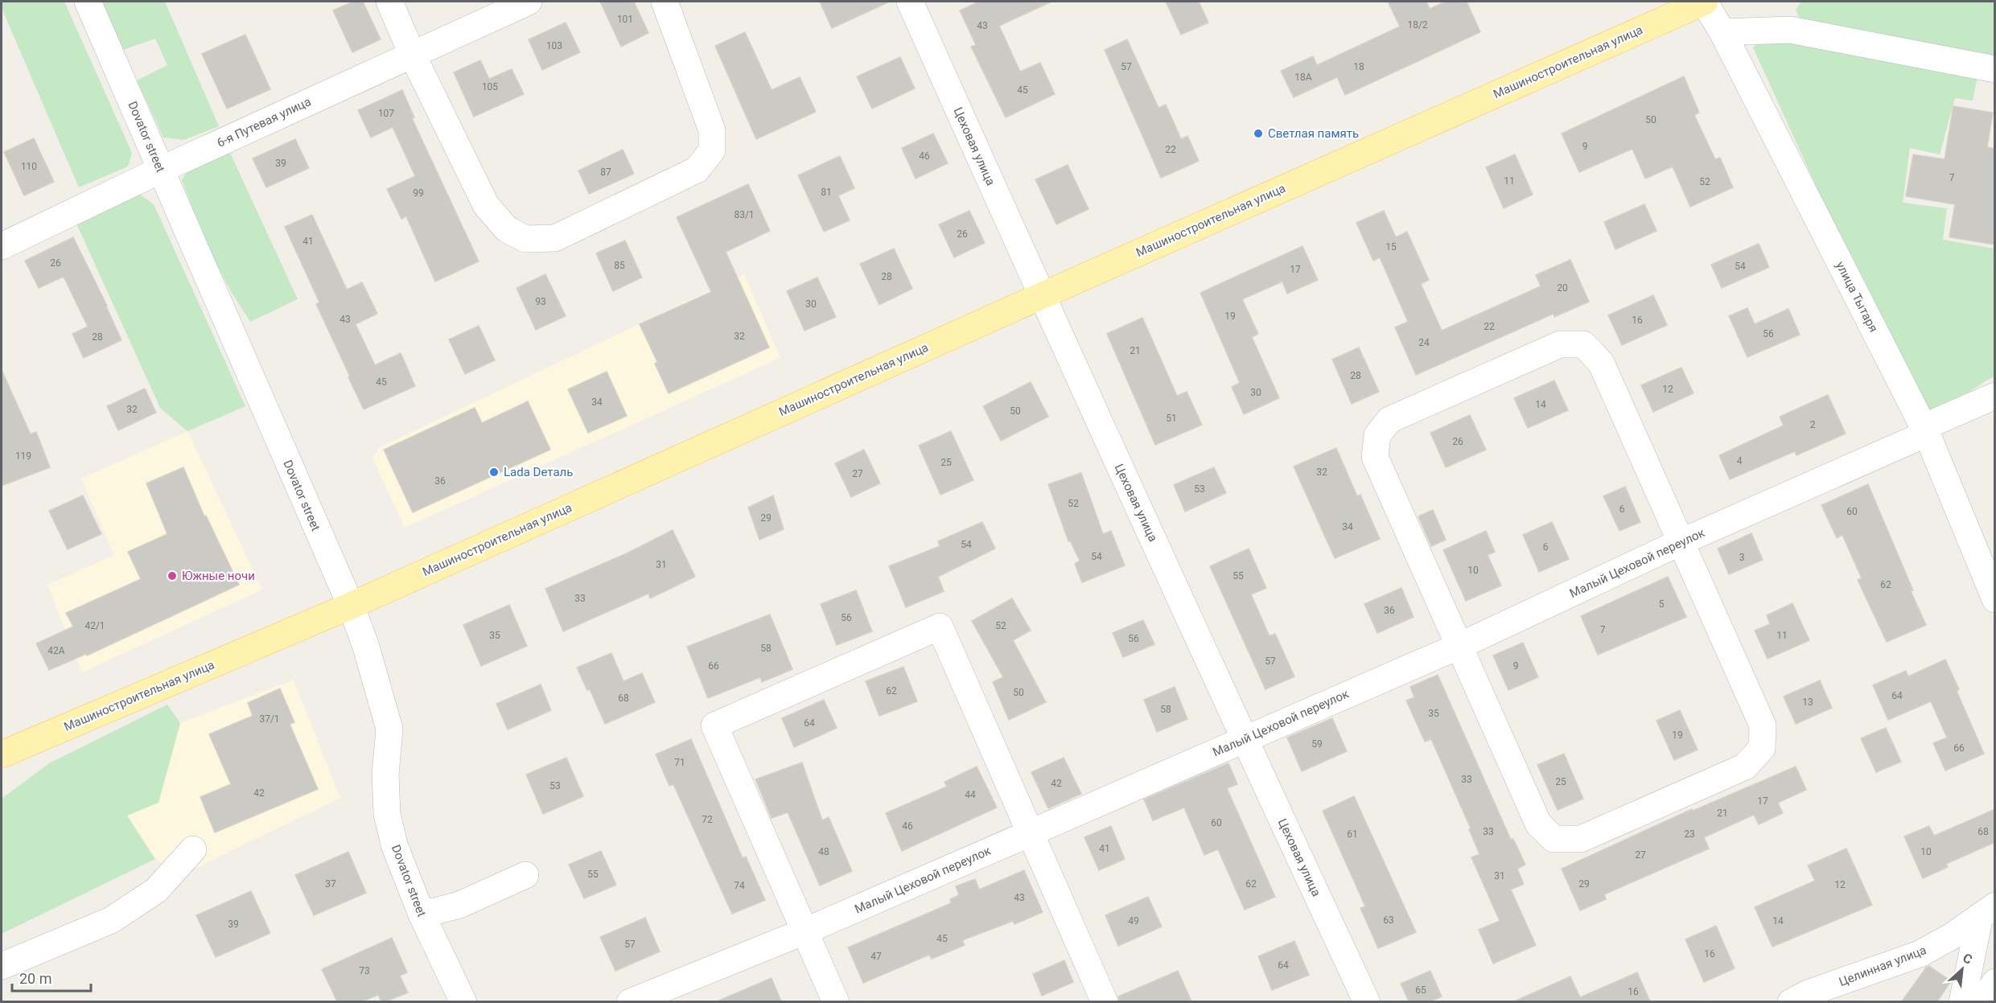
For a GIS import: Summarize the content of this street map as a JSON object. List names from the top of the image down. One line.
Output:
{"streets":{"main road":["Машиностроительная улица"],"street":["6-я Путевая улица","Dovator street","Цеховая улица","улица Тытаря","Малый Цеховой переулок","Целинная улица"]},"crossings":[["Машиностроительная улица","Dovator street"],["Машиностроительная улица","Цеховая улица"],["Машиностроительная улица","улица Тытаря"],["6-я Путевая улица","Dovator street"],["Цеховая улица","Малый Цеховой переулок"],["улица Тытаря","Малый Цеховой переулок"]],"places":["Светлая память","Lada Dеталь","Южные ночи"],"house_numbers":["101","18/2","43","103","57","18","18А","105","45","107","50","9","22","46","39","110","87","7","11","52","81","99","83/1","26","41","15","26","85","54","17","28","20","93","30","19","43","16","22","56","32","28","24","21","28","45","12","30","34","14","32","50","51","2","26","119","4","25","32","27","36","53","52","6","60","29","34","54","6","54","3","31","10","55","62","33","5","36","56","42/1","52","7","35","11","56","58","42А","57","66","9","62","50","64","68","13","58","35","37/1","64","19","59","66","71","33","25","42","53","42","44","17","21","72","60","46","33","68","61","23","41","48","10","27","55","31","37","62","29","12","74","43","63","49","14","39","45","57","16","47","64","73","65","16"],"scale_bar":"20 m","north":"top right"}
